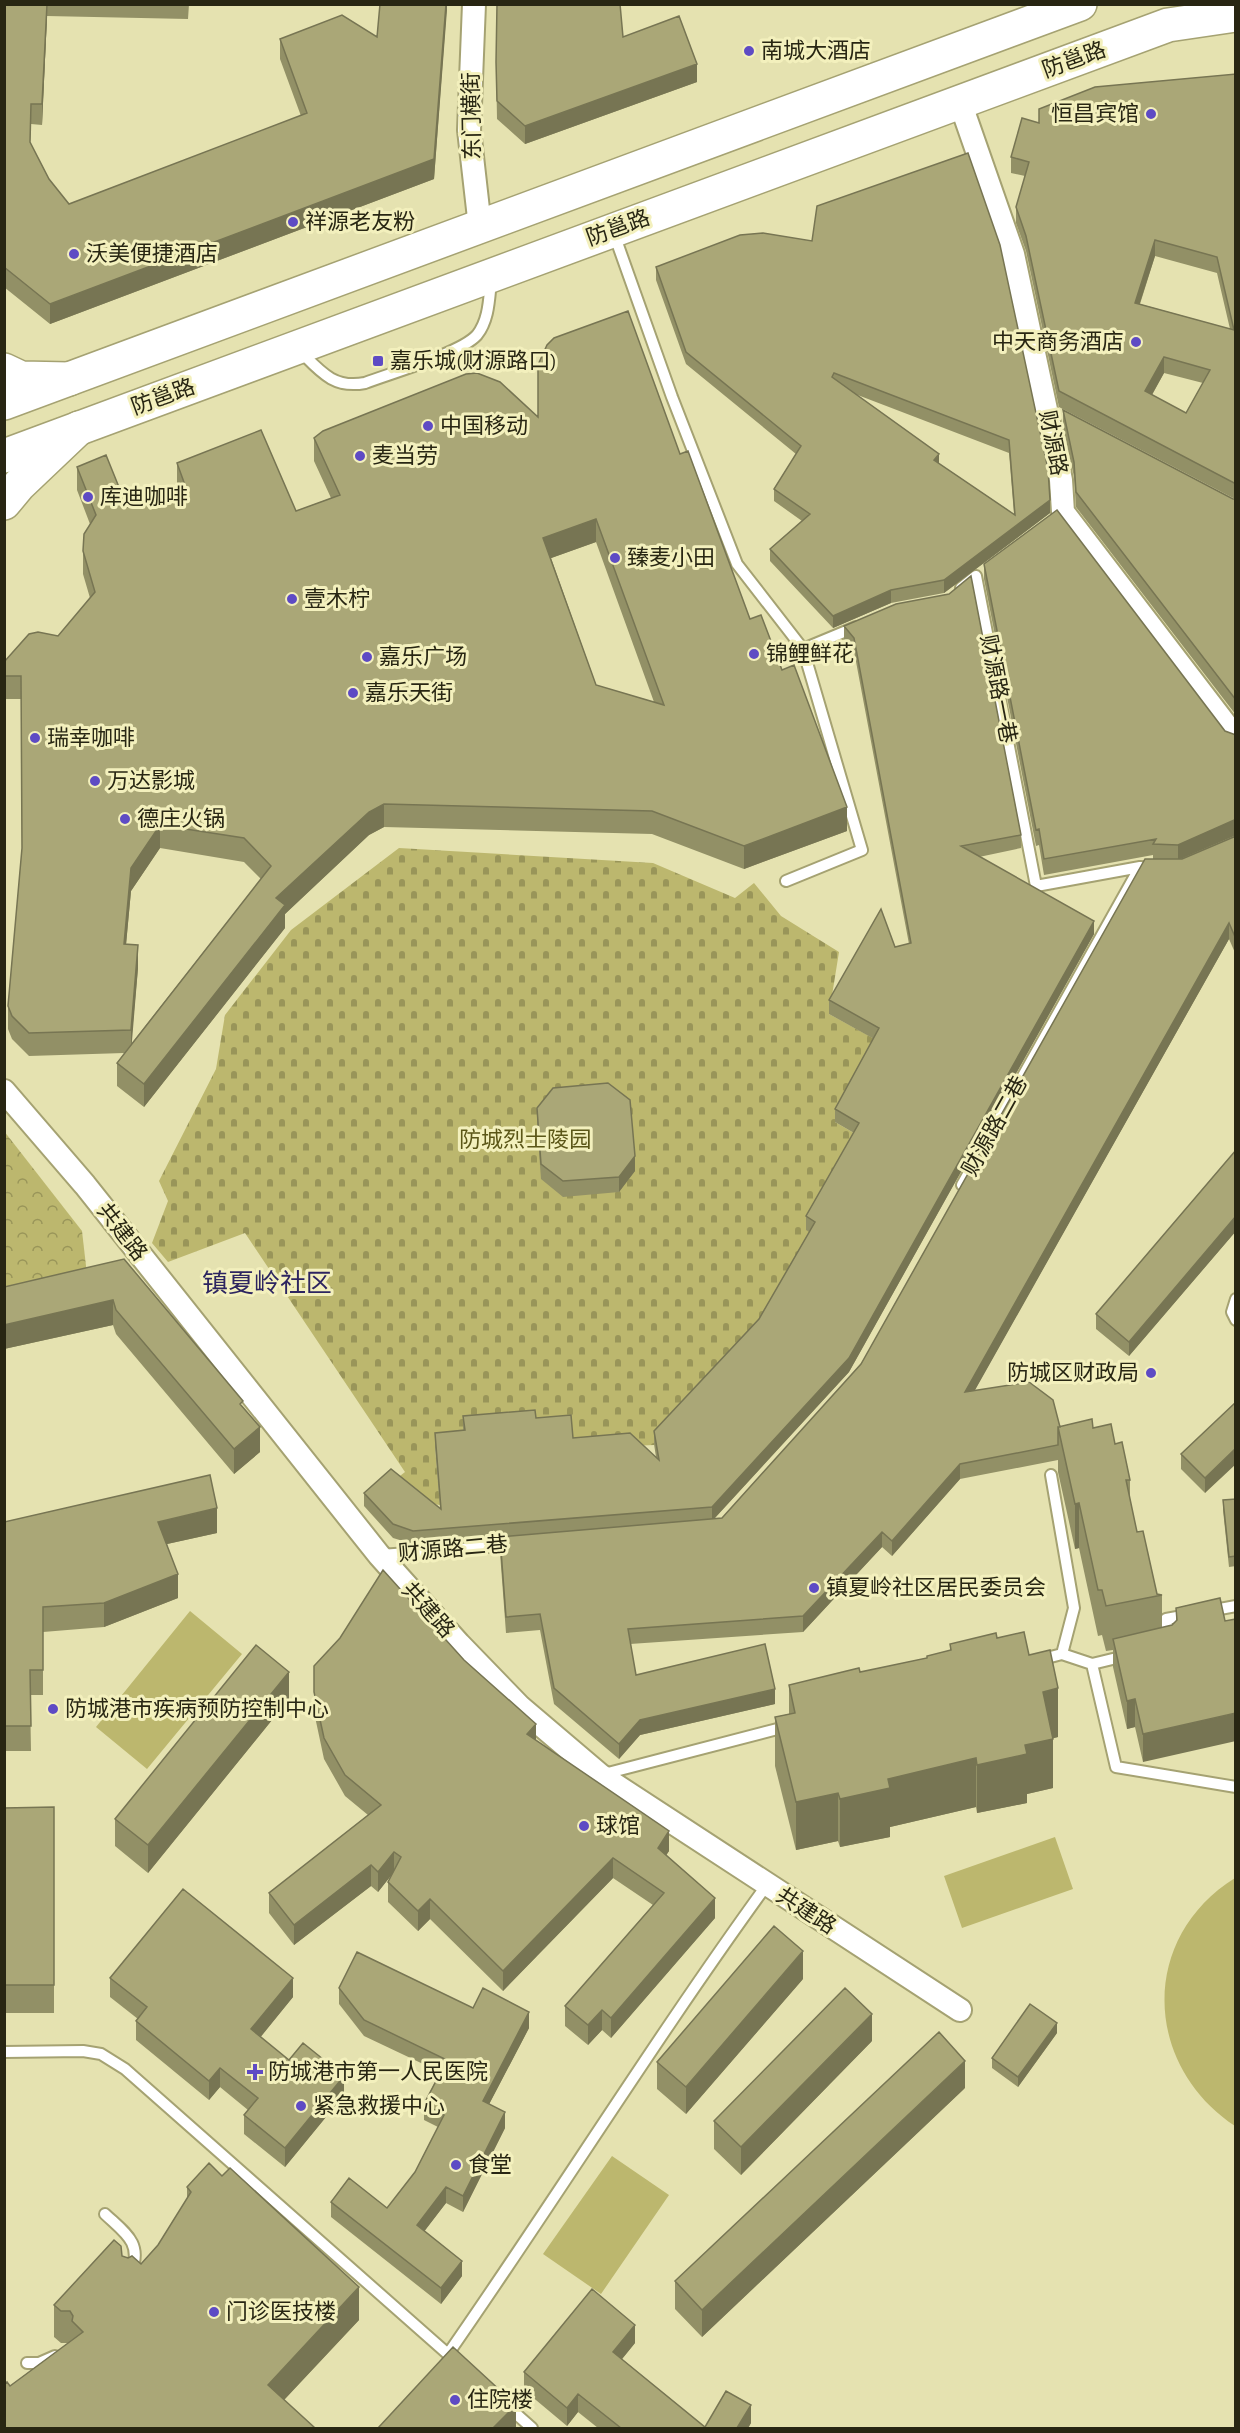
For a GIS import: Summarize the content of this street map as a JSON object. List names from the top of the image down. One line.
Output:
{"streets":{"main road":["防邕路"],"street":["东门横街","财源路","共建路"],"lane":["财源路一巷","财源路二巷"]},"crossings":[["防邕路","财源路"],["财源路一巷","财源路二巷"],["财源路二巷","共建路"]],"districts":["镇夏岭社区"],"parks":["防城烈士陵园"],"places":{"other":["南城大酒店","恒昌宾馆","祥源老友粉","沃美便捷酒店","中天商务酒店","中国移动","麦当劳","库迪咖啡","臻麦小田","壹木柠","锦鲤鲜花","嘉乐广场","嘉乐天街","瑞幸咖啡","万达影城","德庄火锅","防城区财政局","镇夏岭社区居民委员会","防城港市疾病预防控制中心","球馆","紧急救援中心","食堂","门诊医技楼","住院楼"],"transit":["嘉乐城(财源路口)"],"health":["防城港市第一人民医院"]}}
